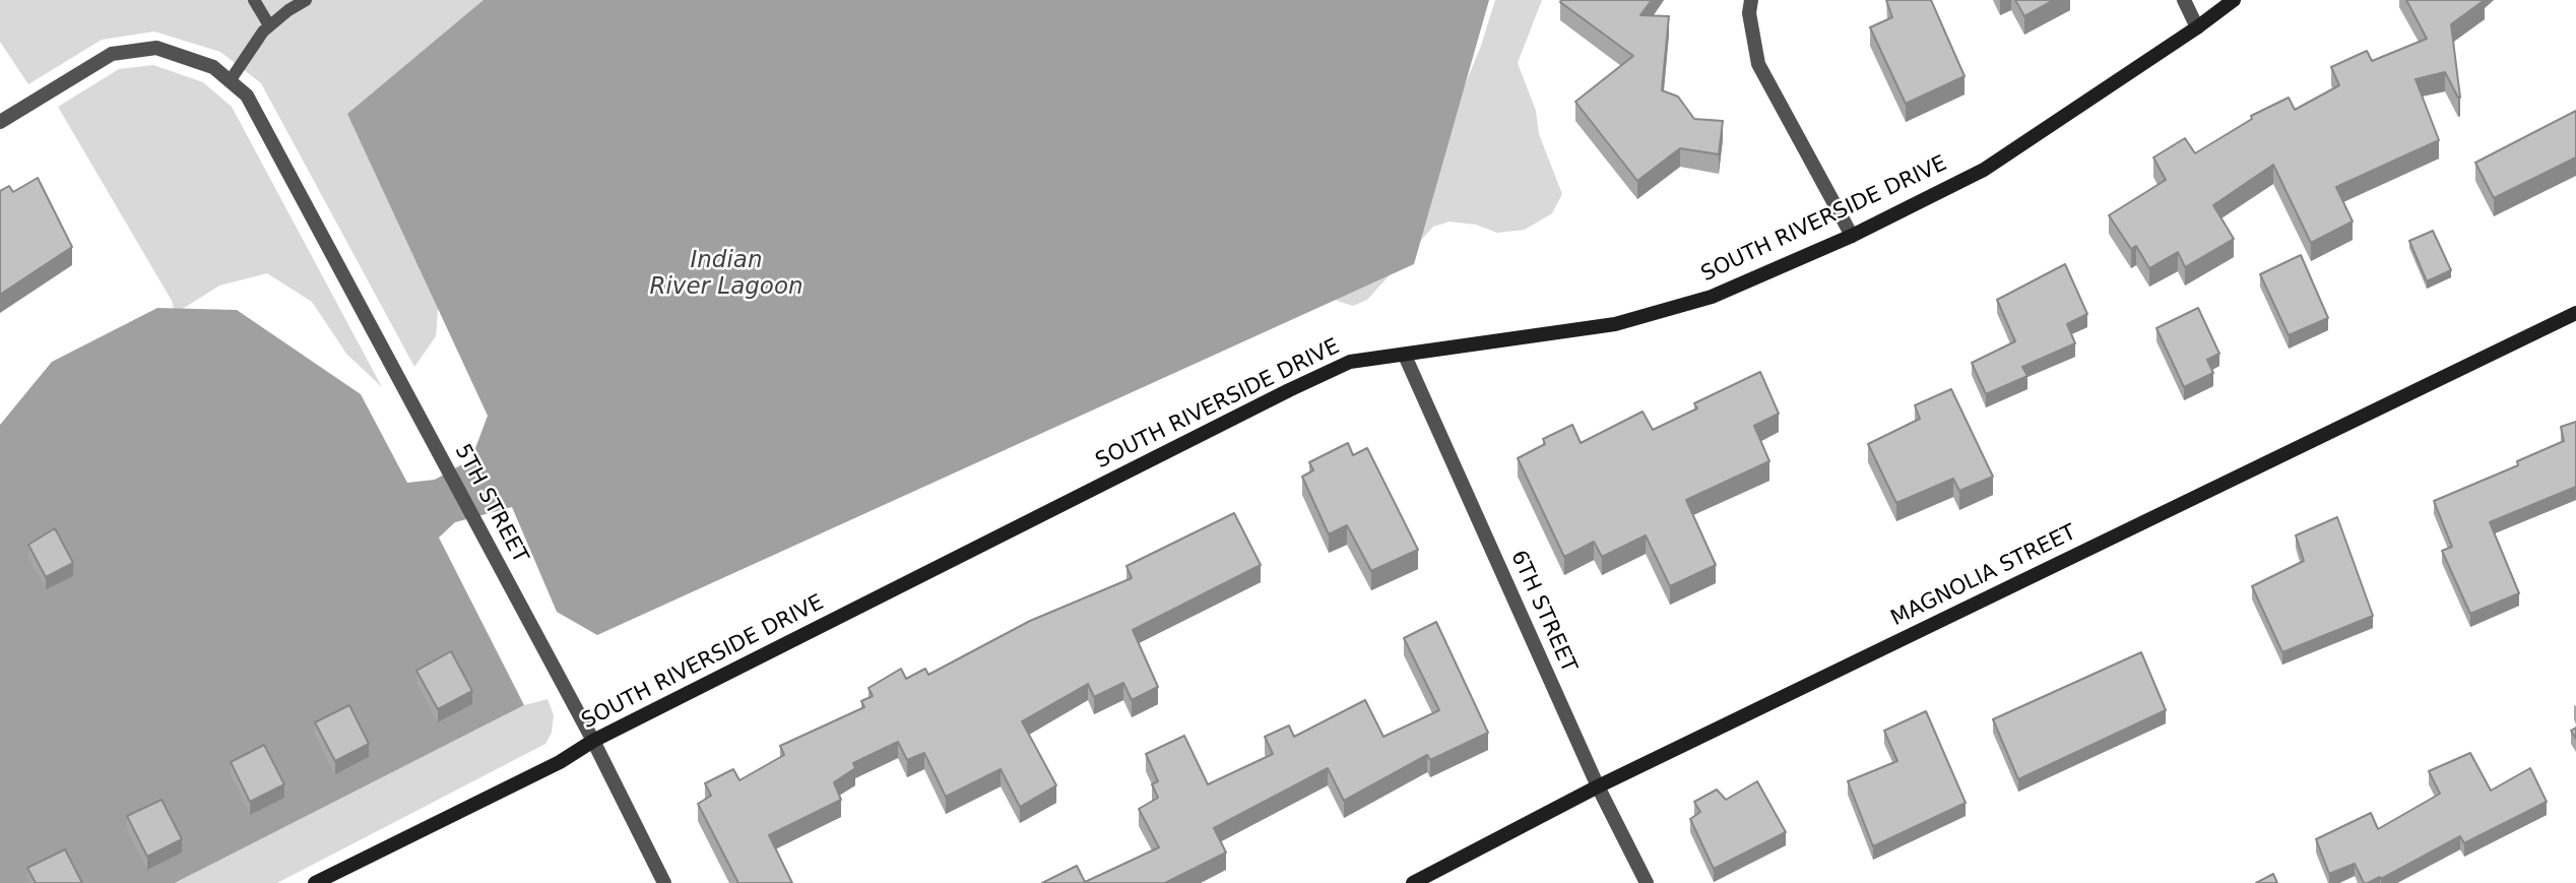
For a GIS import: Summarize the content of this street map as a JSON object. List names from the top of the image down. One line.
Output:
{"streets":{"street":["SOUTH RIVERSIDE DRIVE","5TH STREET","MAGNOLIA STREET","6TH STREET"]},"crossings":[["SOUTH RIVERSIDE DRIVE","5TH STREET"],["SOUTH RIVERSIDE DRIVE","6TH STREET"],["MAGNOLIA STREET","6TH STREET"]],"water":["Indian River Lagoon"]}
